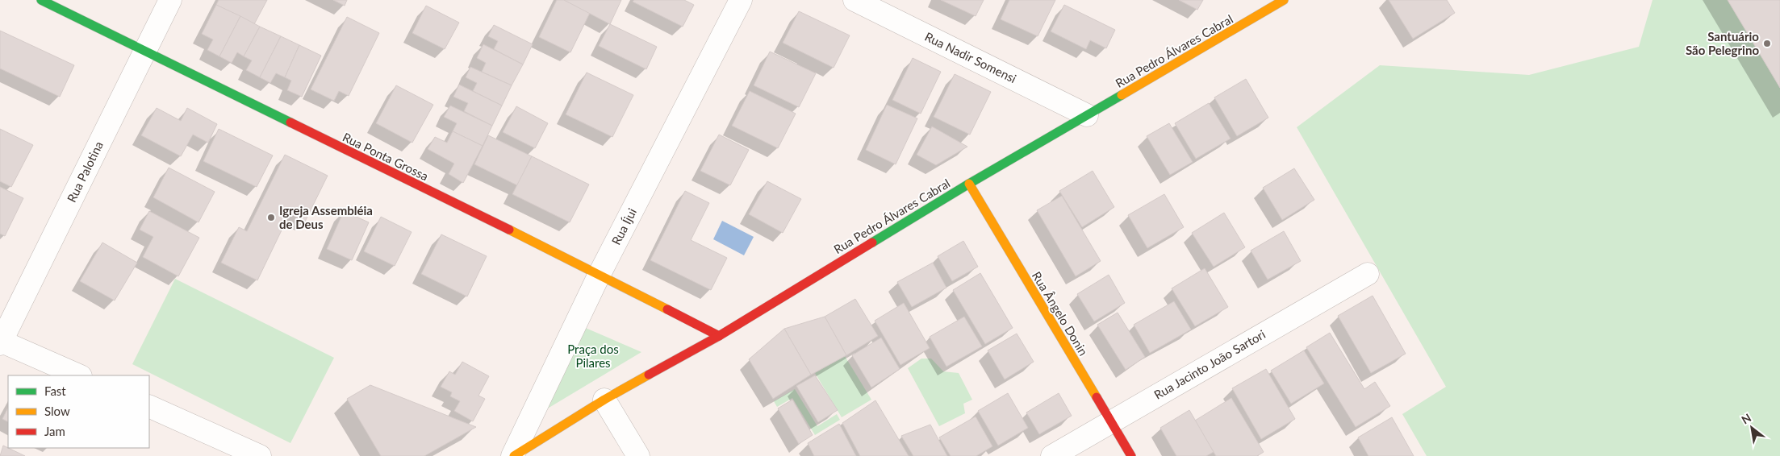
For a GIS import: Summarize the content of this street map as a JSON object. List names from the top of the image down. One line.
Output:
{"streets":{"street":["Rua Pedro Álvares Cabral","Rua Nadir Somensi","Rua Ponta Grossa","Rua Palotina","Rua Íjui","Rua Ângelo Donin","Rua Jacinto João Sartori"]},"crossings":[["Rua Pedro Álvares Cabral","Rua Nadir Somensi"],["Rua Pedro Álvares Cabral","Rua Ponta Grossa"],["Rua Pedro Álvares Cabral","Rua Íjui"],["Rua Pedro Álvares Cabral","Rua Ângelo Donin"],["Rua Ponta Grossa","Rua Palotina"],["Rua Ponta Grossa","Rua Íjui"],["Rua Ângelo Donin","Rua Jacinto João Sartori"]],"parks":["Praça dos Pilares"],"places":["Santuário São Pelegrino","Igreja Assembléia de Deus"],"legend":["Fast","Slow","Jam"],"north":"top left"}
